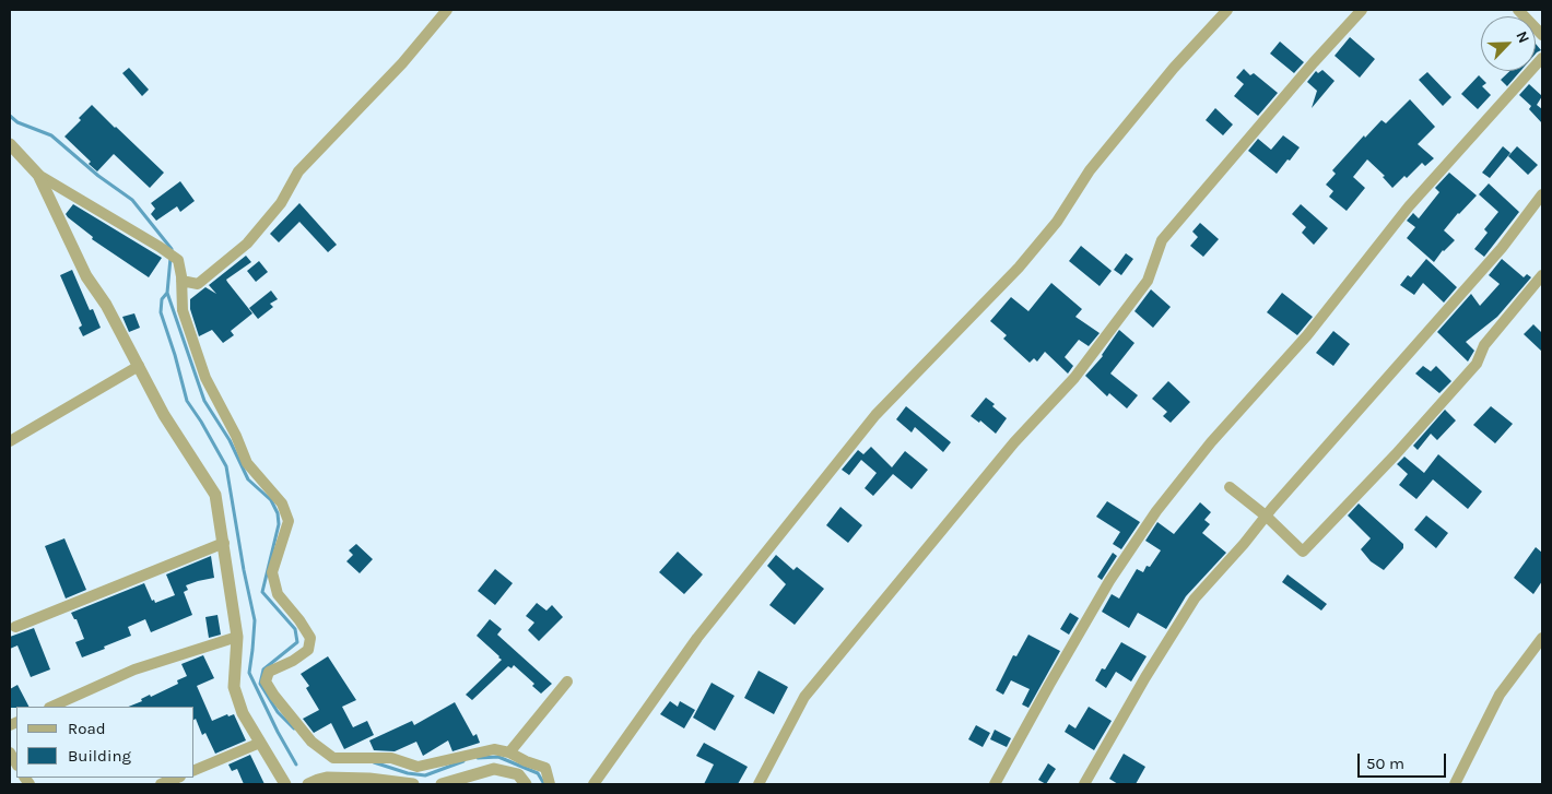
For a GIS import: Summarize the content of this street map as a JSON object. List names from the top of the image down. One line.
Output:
{"legend":["Road","Building"],"scale_bar":"50 m","north":"top right"}
